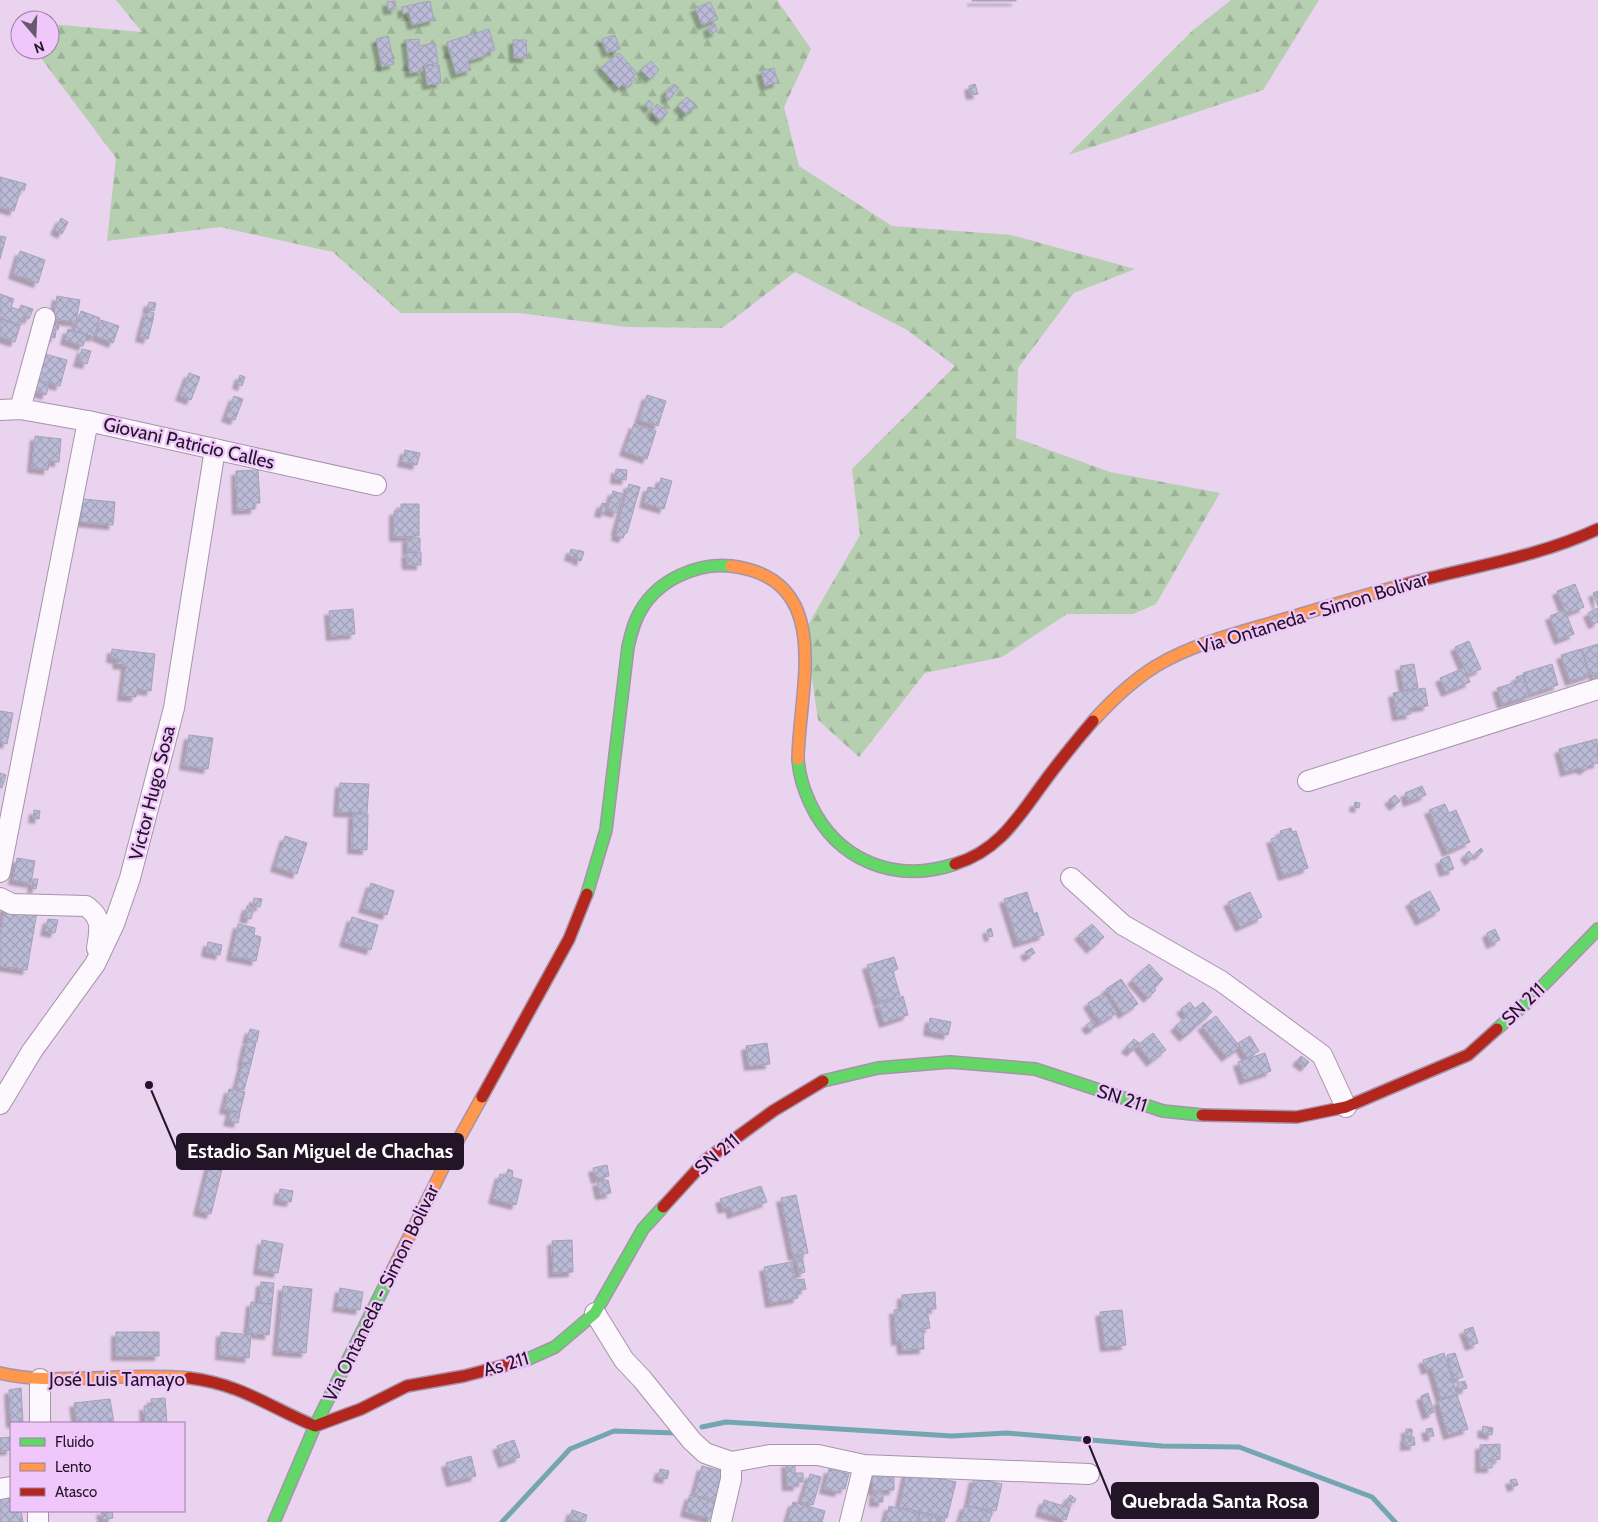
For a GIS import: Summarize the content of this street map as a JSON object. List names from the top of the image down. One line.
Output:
{"streets":{"street":["Giovani Patricio Calles","Via Ontaneda - Simon Bolivar","Victor Hugo Sosa","SN 211","As 211","José Luis Tamayo"]},"crossings":[["Giovani Patricio Calles","Victor Hugo Sosa"],["Via Ontaneda - Simon Bolivar","As 211"],["Via Ontaneda - Simon Bolivar","José Luis Tamayo"],["SN 211","As 211"],["As 211","José Luis Tamayo"]],"places":["Estadio San Miguel de Chachas","Quebrada Santa Rosa"],"legend":["Fluido","Lento","Atasco"],"north":"bottom"}
